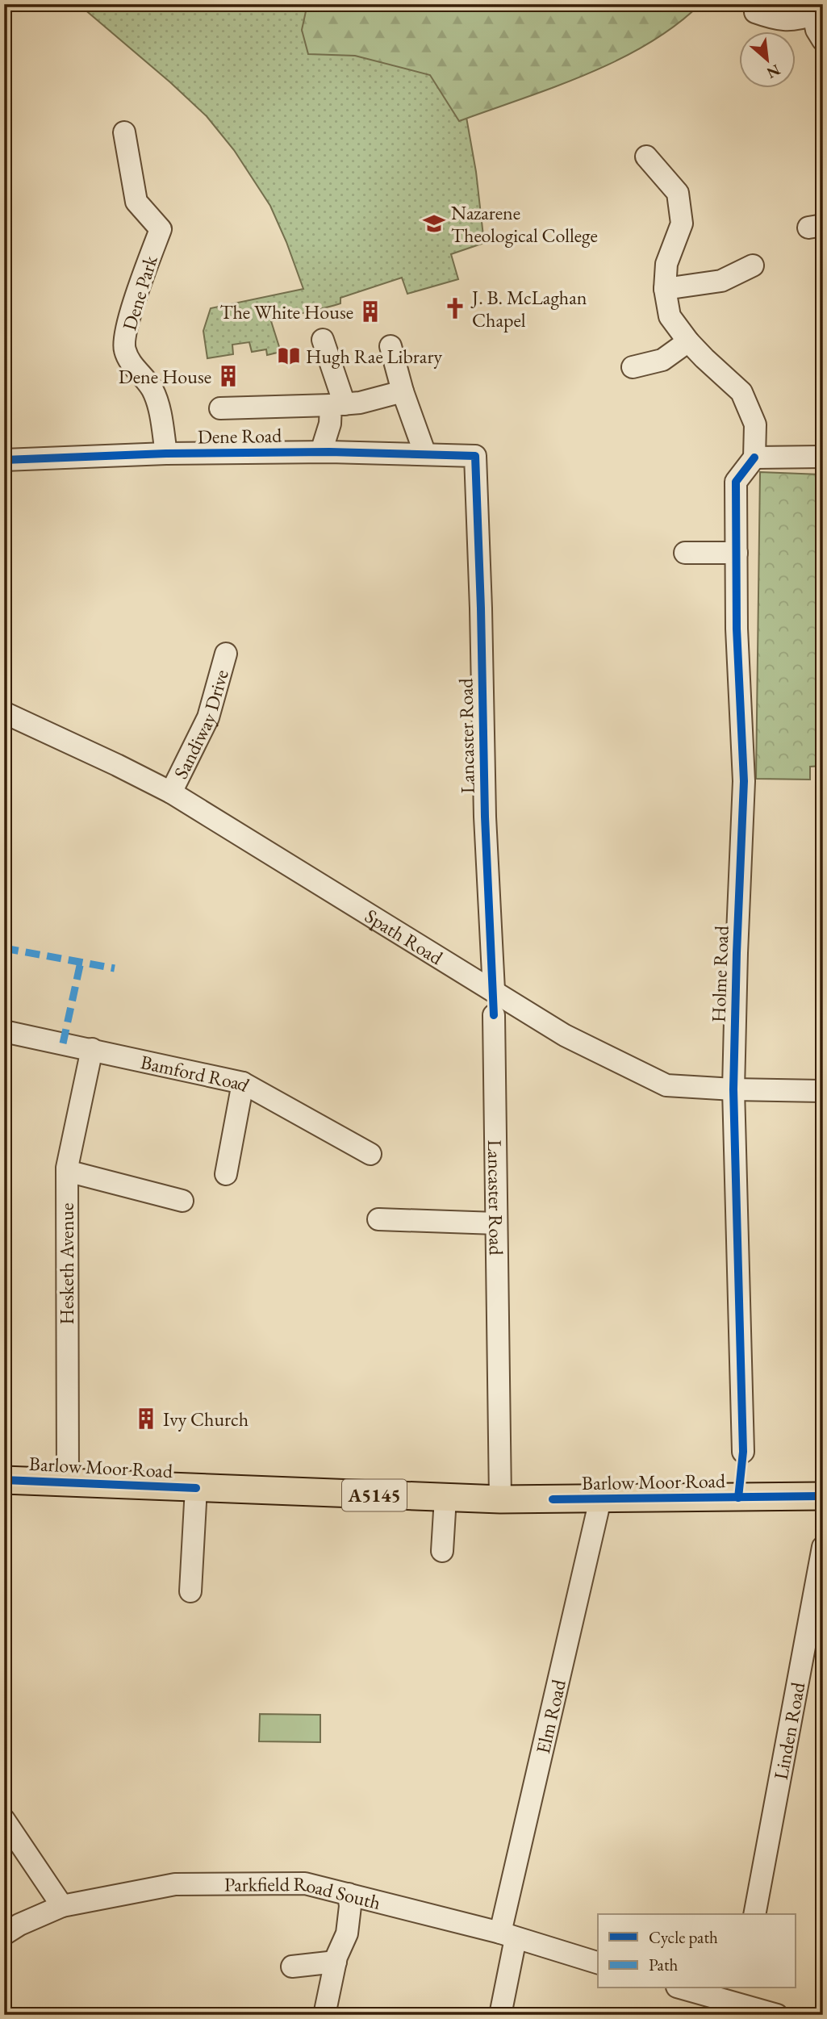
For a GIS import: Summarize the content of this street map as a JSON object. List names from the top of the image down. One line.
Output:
{"streets":{"main road":["Barlow Moor Road","A5145"],"street":["Dene Park","Dene Road","Sandiway Drive","Lancaster Road","Spath Road","Holme Road","Bamford Road","Hesketh Avenue","Elm Road","Linden Road","Parkfield Road South"]},"crossings":[["Dene Park","Dene Road"],["Dene Road","Lancaster Road"],["Sandiway Drive","Spath Road"],["Lancaster Road","Spath Road"],["Lancaster Road","Barlow Moor Road"],["Spath Road","Holme Road"],["Bamford Road","Hesketh Avenue"],["Hesketh Avenue","Barlow Moor Road"],["Barlow Moor Road","Elm Road"],["Elm Road","Parkfield Road South"]],"places":{"school or university":["Nazarene Theological College"],"church":["J. B. McLaghan Chapel"],"building":["The White House","Dene House","Ivy Church"],"library":["Hugh Rae Library"]},"legend":["Cycle path","Path"],"north":"bottom right"}
